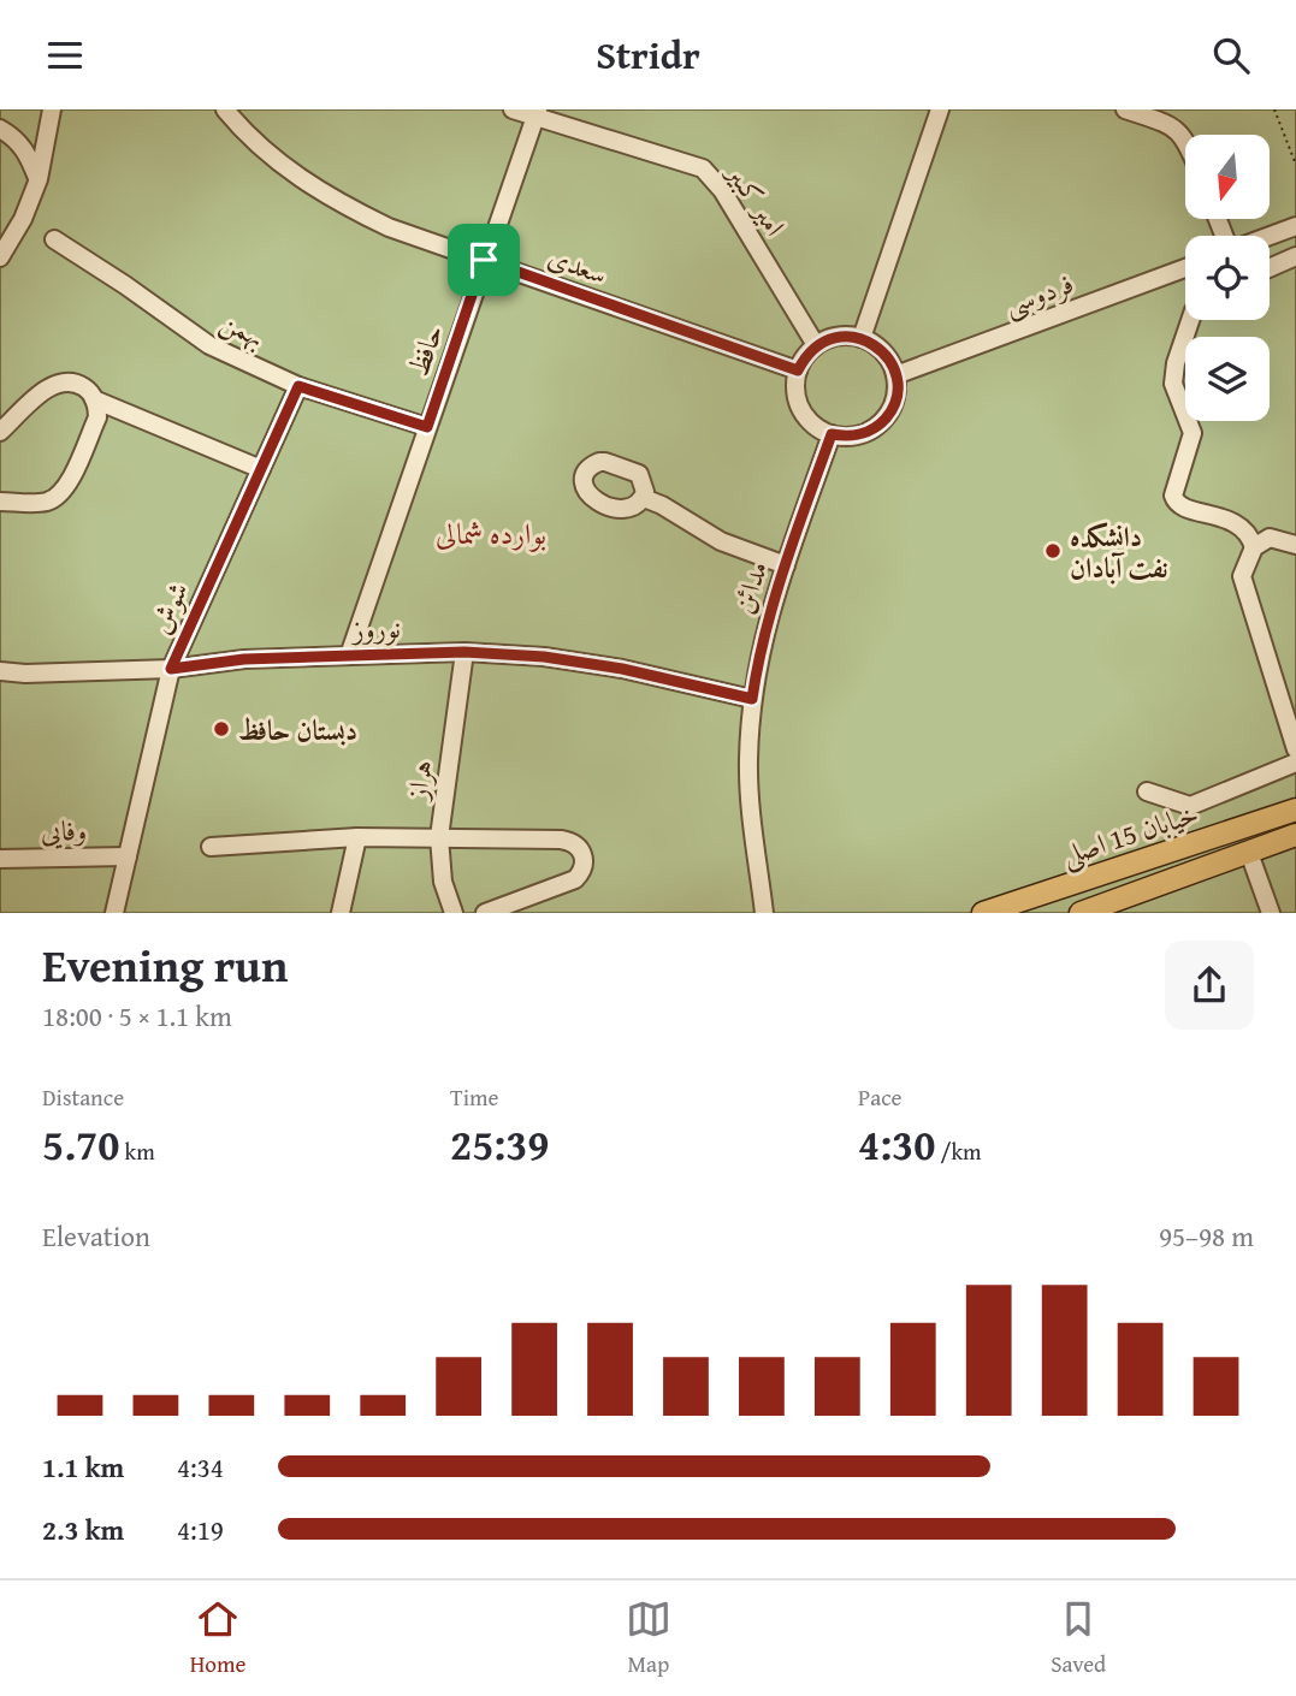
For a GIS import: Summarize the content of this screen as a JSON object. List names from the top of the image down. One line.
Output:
{"streets":{"main road":["خیابان 15 اصلی"],"street":["امیر کبیر","سعدی","فردوسی","بهمن","حافظ","مدائن","شوش","نوروز","هراز","وفایی"]},"crossings":[["امیر کبیر","سعدی"],["امیر کبیر","فردوسی"],["امیر کبیر","حافظ"],["امیر کبیر","مدائن"],["سعدی","فردوسی"],["سعدی","حافظ"],["سعدی","مدائن"],["فردوسی","مدائن"],["بهمن","حافظ"],["بهمن","شوش"],["حافظ","نوروز"],["مدائن","نوروز"],["شوش","نوروز"],["شوش","وفایی"],["نوروز","هراز"]],"districts":["بوارده شمالی"],"places":["دانشکده نفت آبادان","دبستان حافظ"],"north":"bottom","page":{"header":"Stridr","heading":["Evening run","18:00 · 5 × 1.1 km"],"stats":[["Distance","5.70 km"],["Time","25:39"],["Pace","4:30 /km"]],"chart":["Elevation","95–98 m"],"list":[{"name":"1.1 km","note":"4:34"},{"name":"2.3 km","note":"4:19"}],"tabs":["Home","Map","Saved"]}}
